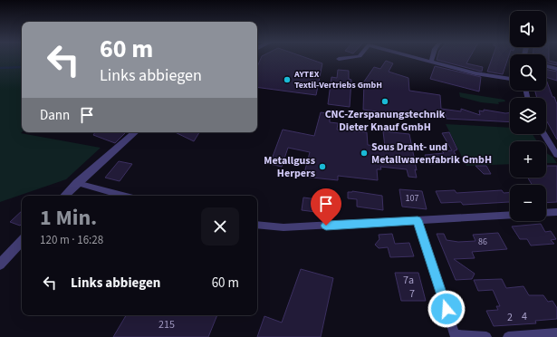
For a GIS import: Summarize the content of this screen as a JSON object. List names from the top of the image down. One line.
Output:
{"places":["AYTEX Textil-Vertriebs GmbH","CNC-Zerspanungstechnik Dieter Knauf GmbH","Sous Draht- und Metallwarenfabrik GmbH","Metallguss Herpers"],"house_numbers":["107","86","7a","7","4","2","215"],"page":{"map_buttons":["+","−"],"turn":["60 m","Links abbiegen"],"then":"Dann","heading":["1 Min.","120 m · 16:28"],"list":[{"name":"Links abbiegen","value":"60 m"}]}}
